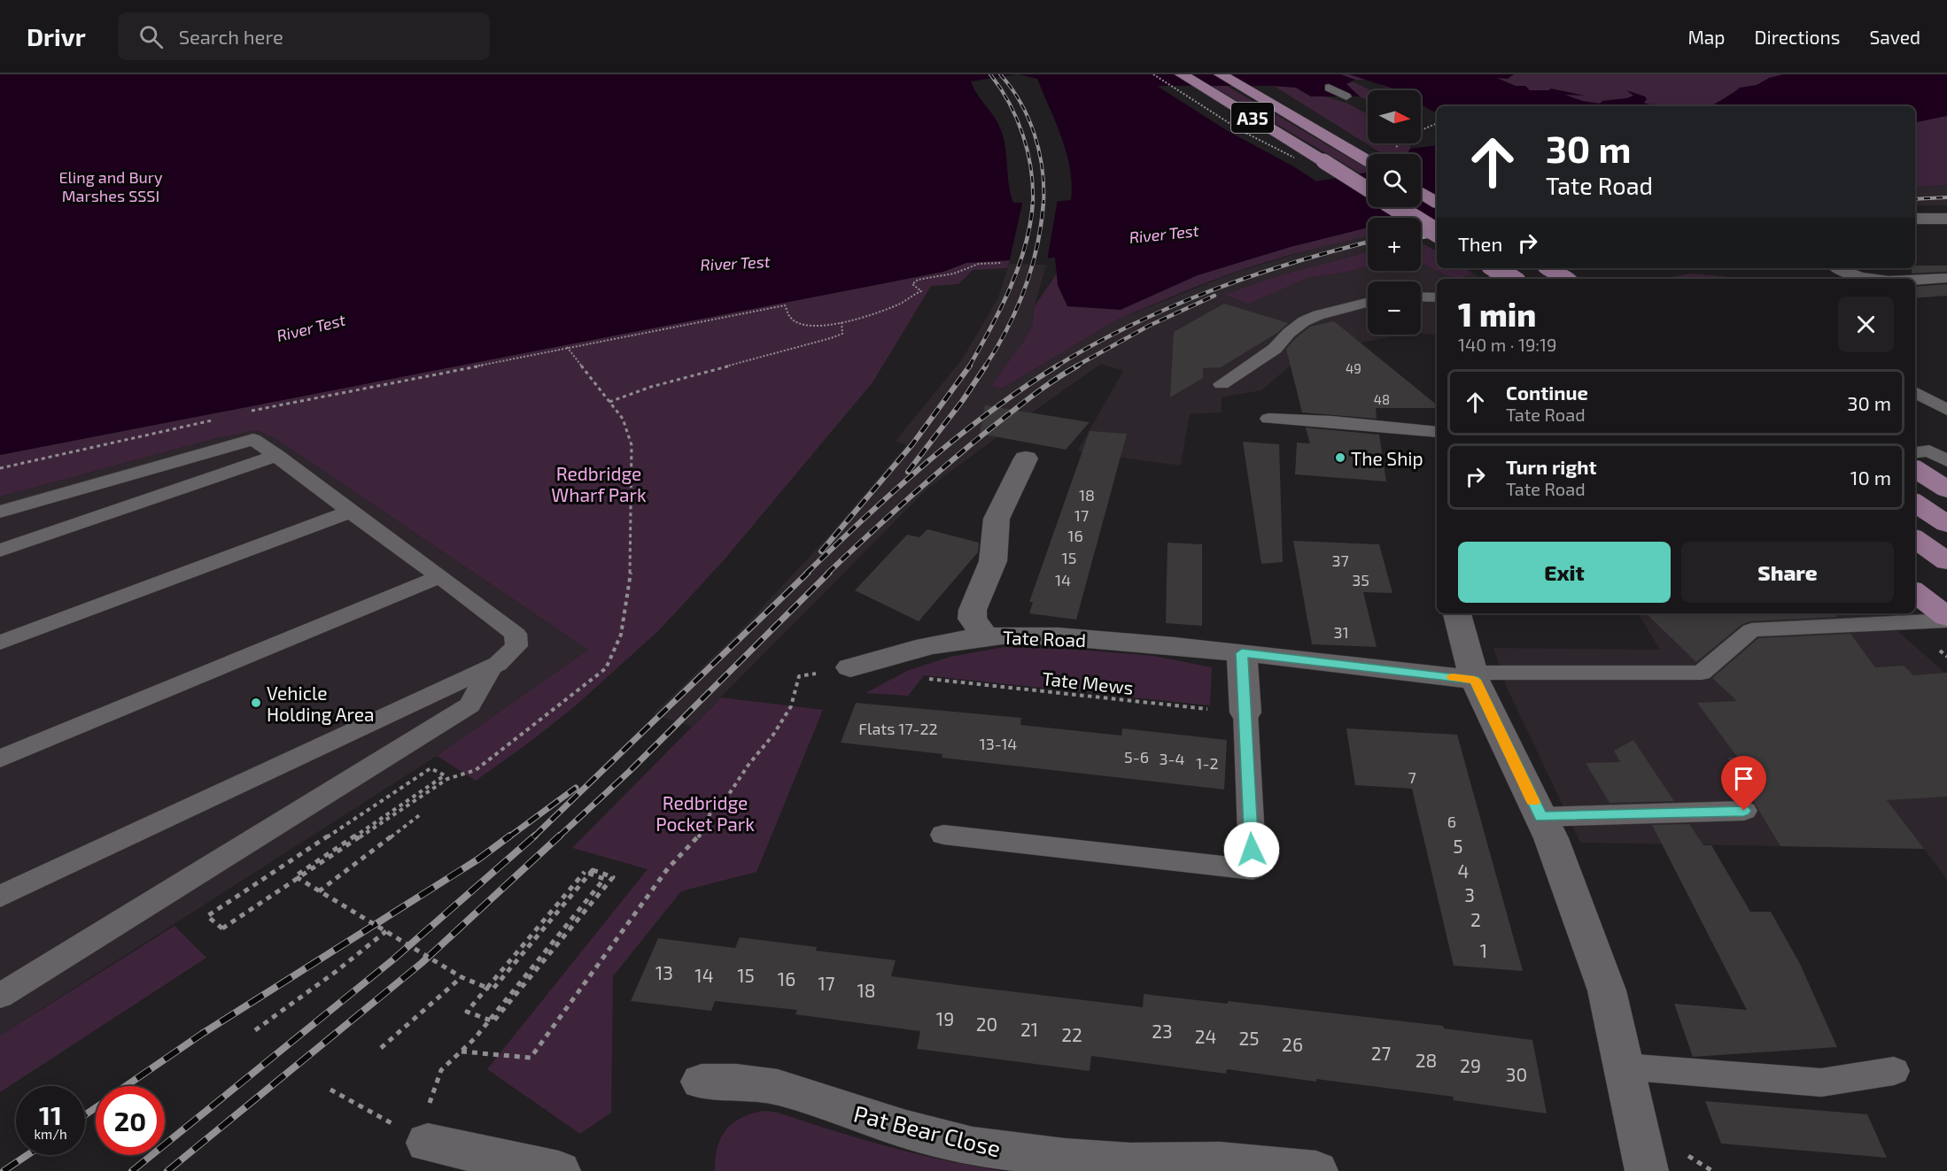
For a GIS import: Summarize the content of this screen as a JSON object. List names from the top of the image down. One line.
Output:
{"streets":{"main road":["A35"],"street":["Tate Road","Pat Bear Close"],"path":["Tate Mews"]},"water":["River Test"],"parks":["Eling and Bury Marshes SSSI","Redbridge Wharf Park","Redbridge Pocket Park"],"places":["The Ship","Vehicle Holding Area"],"house_numbers":["49","48","18","17","16","15","37","14","35","31","Flats 17-22","13-14","5-6","3-4","1-2","7","6","5","4","3","2","1","13","14","15","16","17","18","19","20","21","23","22","24","25","26","27","28","29","30"],"north":"right","page":{"header":"Drivr","search":"Search here","nav":["Map","Directions","Saved"],"map_buttons":["+","−"],"turn":["30 m","Tate Road"],"then":"Then","heading":["1 min","140 m · 19:19"],"list":[{"name":"Continue","note":"Tate Road","value":"30 m"},{"name":"Turn right","note":"Tate Road","value":"10 m"}],"buttons":["Exit","Share"],"speed":"11 km/h","limit":"20"}}
